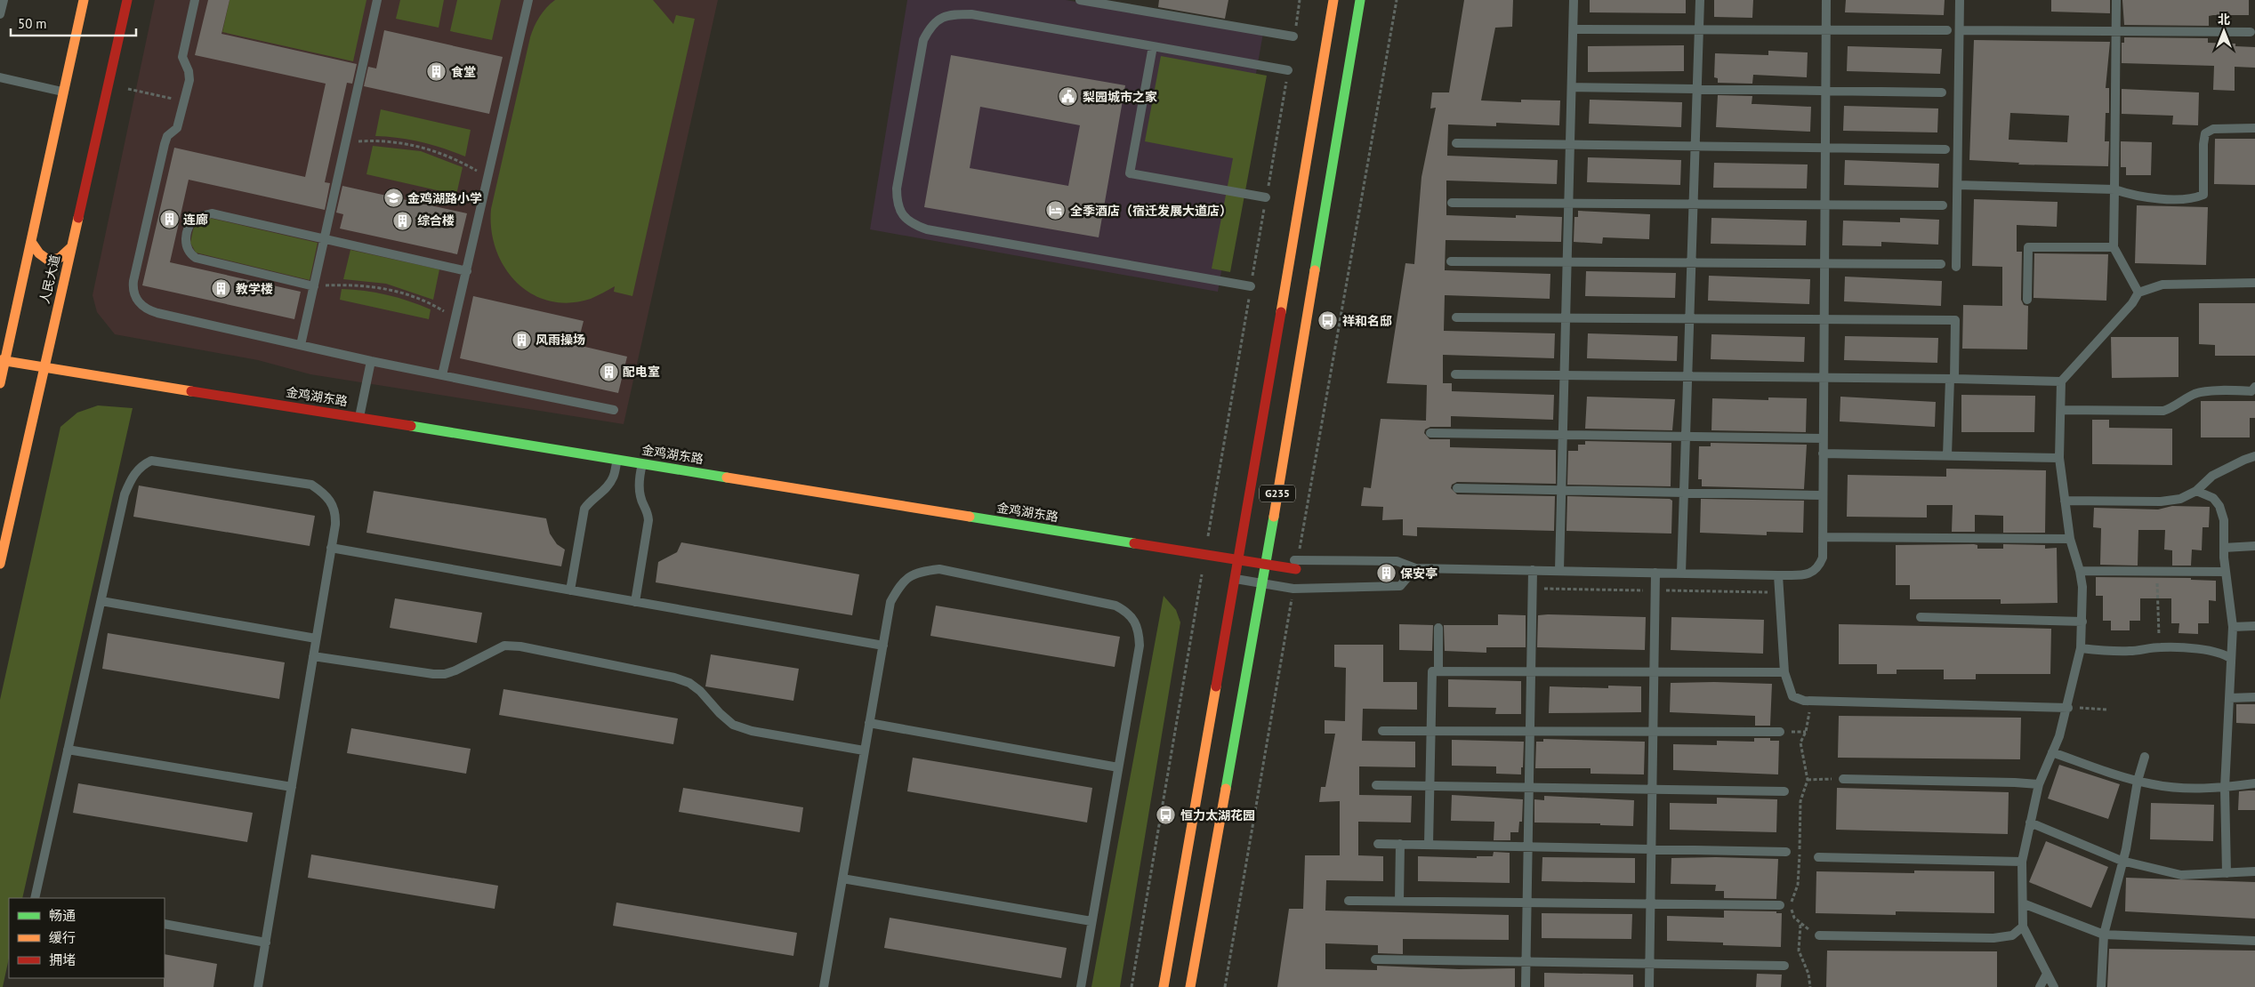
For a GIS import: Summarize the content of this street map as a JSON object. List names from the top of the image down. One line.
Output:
{"streets":{"main road":["人民大道","金鸡湖东路","G235"]},"crossings":[["人民大道","金鸡湖东路"],["金鸡湖东路","G235"]],"places":{"building":["食堂","连廊","综合楼","教学楼","风雨操场","配电室","保安亭"],"public building":["梨园城市之家"],"school or university":["金鸡湖路小学"],"hotel":["全季酒店（宿迁发展大道店）"],"bus stop":["祥和名邸","恒力太湖花园"]},"legend":["畅通","缓行","拥堵"],"scale_bar":"50 m","north":"top"}
